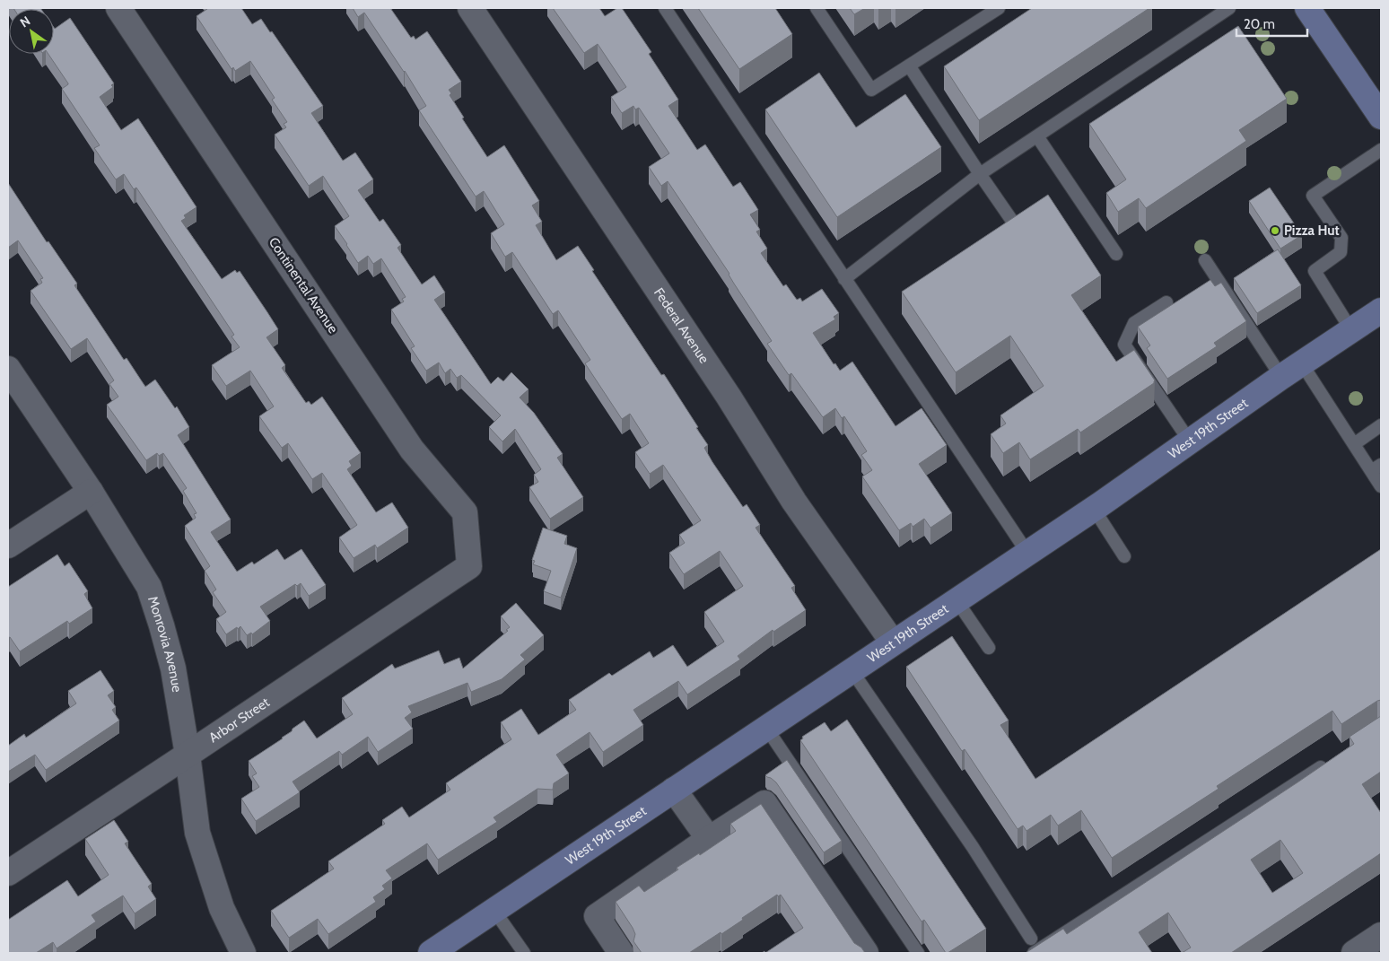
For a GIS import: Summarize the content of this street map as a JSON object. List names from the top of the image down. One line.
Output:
{"streets":{"street":["Continental Avenue","Federal Avenue","West 19th Street","Monrovia Avenue","Arbor Street"]},"crossings":[["Continental Avenue","Arbor Street"],["Federal Avenue","West 19th Street"],["Monrovia Avenue","Arbor Street"]],"places":["Pizza Hut"],"scale_bar":"20 m","north":"top left"}
